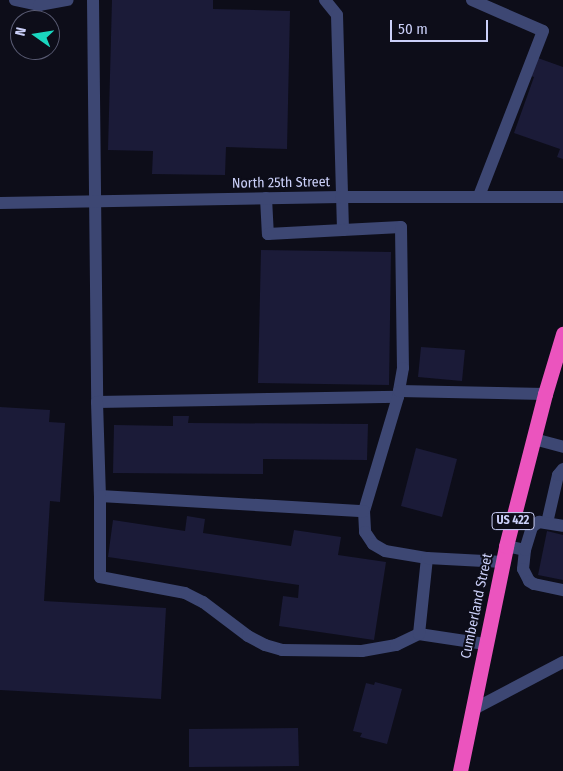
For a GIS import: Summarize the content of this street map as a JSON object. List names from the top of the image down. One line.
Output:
{"streets":{"highway":["US 422","Cumberland Street"],"street":["North 25th Street"]},"scale_bar":"50 m","north":"left"}
